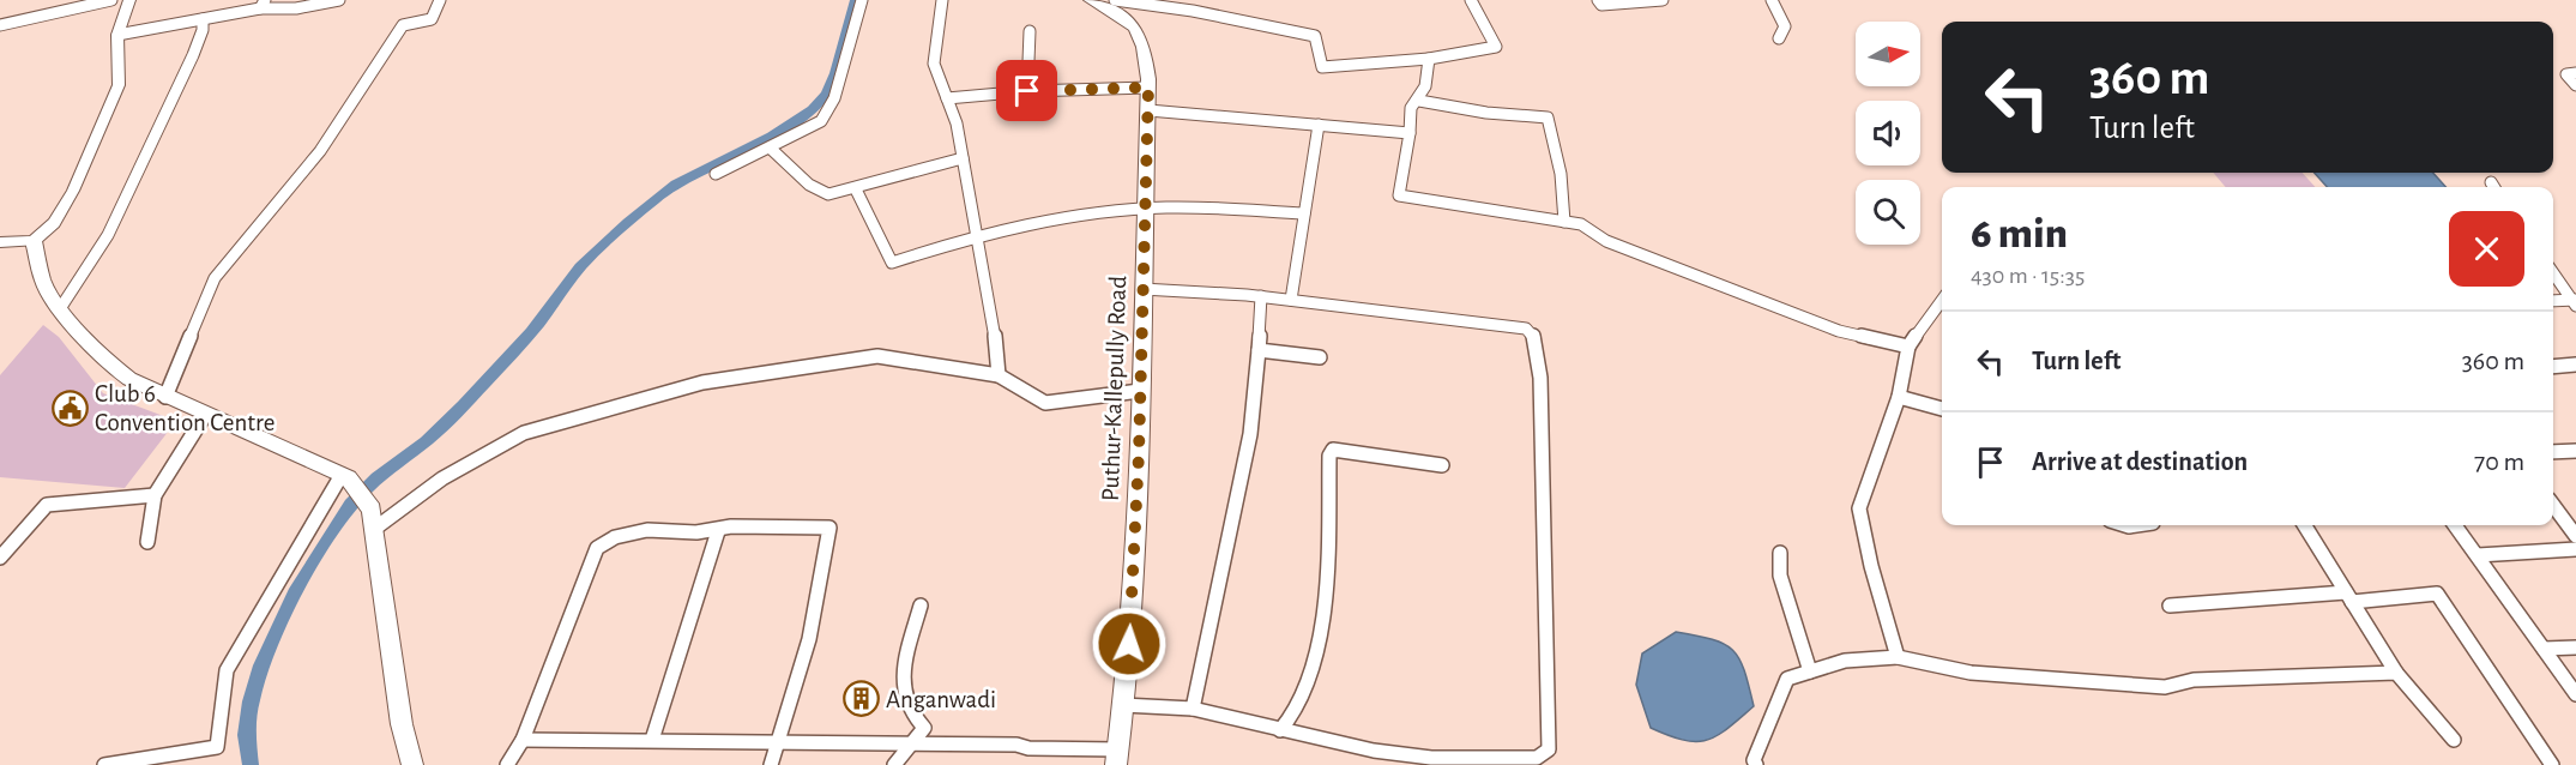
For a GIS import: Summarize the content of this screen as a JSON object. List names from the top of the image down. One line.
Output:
{"streets":{"main road":["Puthur-Kallepully Road"]},"places":{"public building":["Club 6 Convention Centre"],"building":["Anganwadi"]},"north":"right","page":{"turn":["360 m","Turn left"],"heading":["6 min","430 m · 15:35"],"list":[{"name":"Turn left","value":"360 m"},{"name":"Arrive at destination","value":"70 m"}]}}
